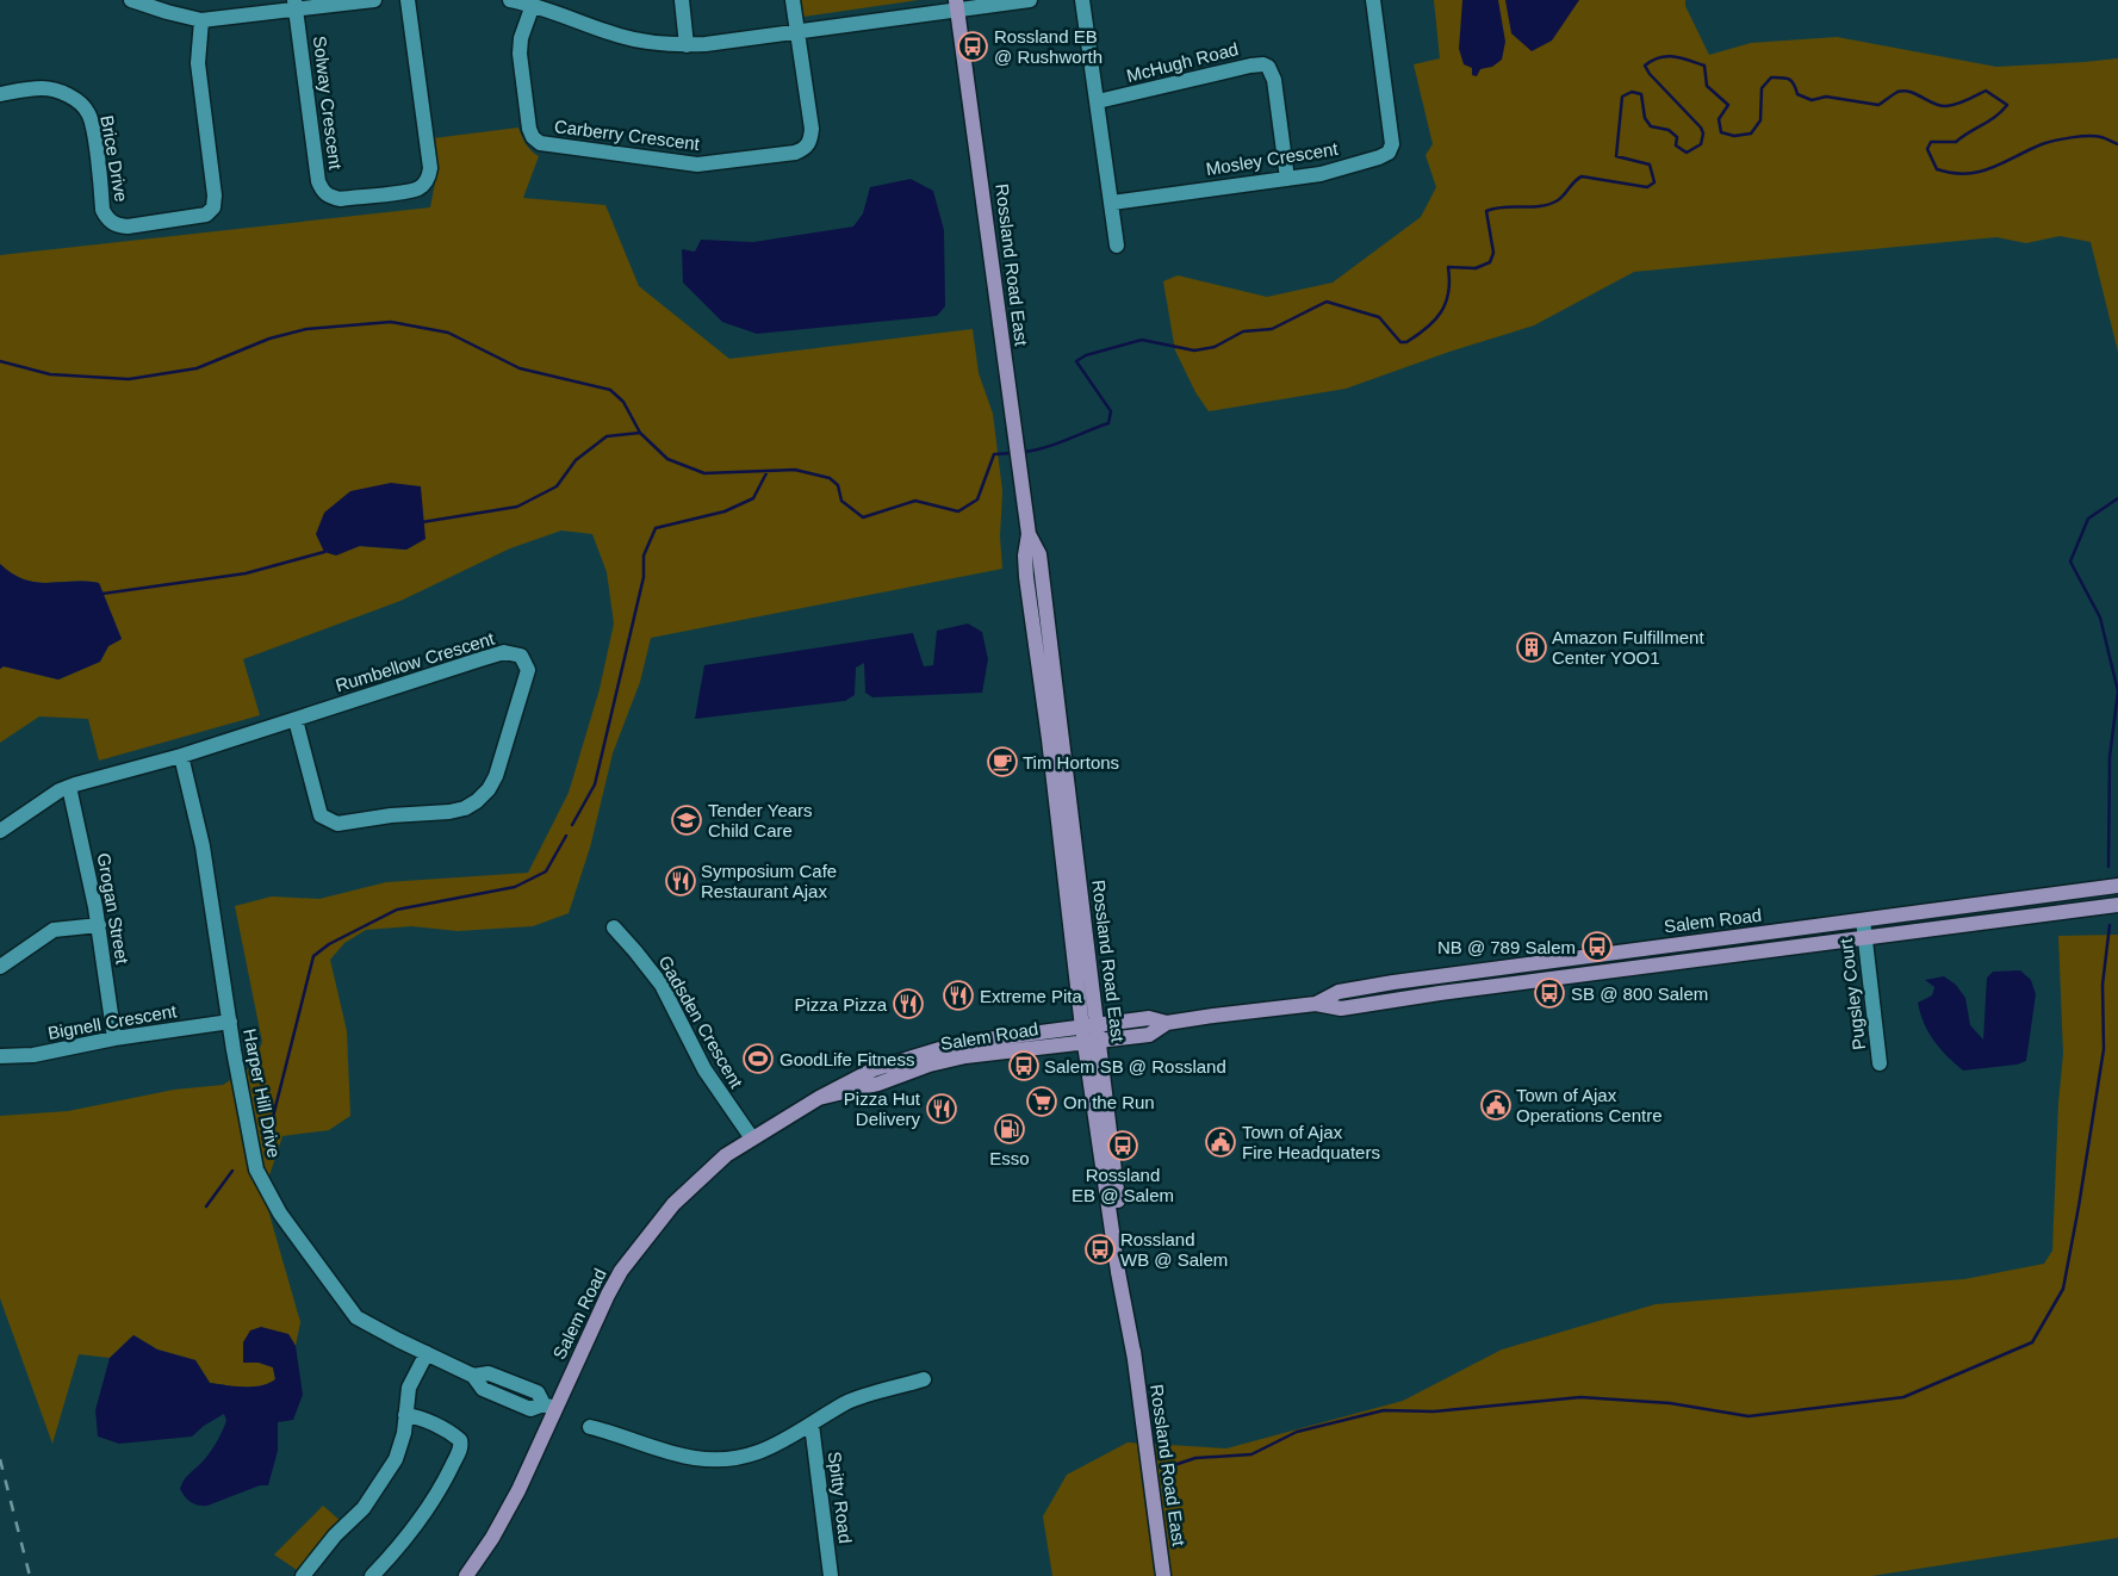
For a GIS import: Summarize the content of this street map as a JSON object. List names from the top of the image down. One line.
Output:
{"streets":{"main road":["Rossland Road East","Salem Road"],"street":["McHugh Road","Solway Crescent","Carberry Crescent","Brice Drive","Mosley Crescent","Rumbellow Crescent","Grogan Street","Pugsley Court","Bignell Crescent","Gadsden Crescent","Harper Hill Drive","Spitty Road"]},"crossings":[["McHugh Road","Mosley Crescent"],["Rossland Road East","Salem Road"],["Rumbellow Crescent","Harper Hill Drive"],["Grogan Street","Bignell Crescent"],["Salem Road","Pugsley Court"],["Salem Road","Gadsden Crescent"],["Salem Road","Harper Hill Drive"],["Bignell Crescent","Harper Hill Drive"]],"places":{"bus stop":["Rossland EB @ Rushworth","NB @ 789 Salem","SB @ 800 Salem","Salem SB @ Rossland","Rossland EB @ Salem","Rossland WB @ Salem"],"building":["Amazon Fulfillment Center YOO1"],"cafe":["Tim Hortons"],"school or university":["Tender Years Child Care"],"restaurant":["Symposium Cafe Restaurant Ajax","Extreme Pita","Pizza Pizza","Pizza Hut Delivery"],"sports":["GoodLife Fitness"],"supermarket":["On the Run"],"public building":["Town of Ajax Operations Centre","Town of Ajax Fire Headquaters"],"fuel station":["Esso"]}}
